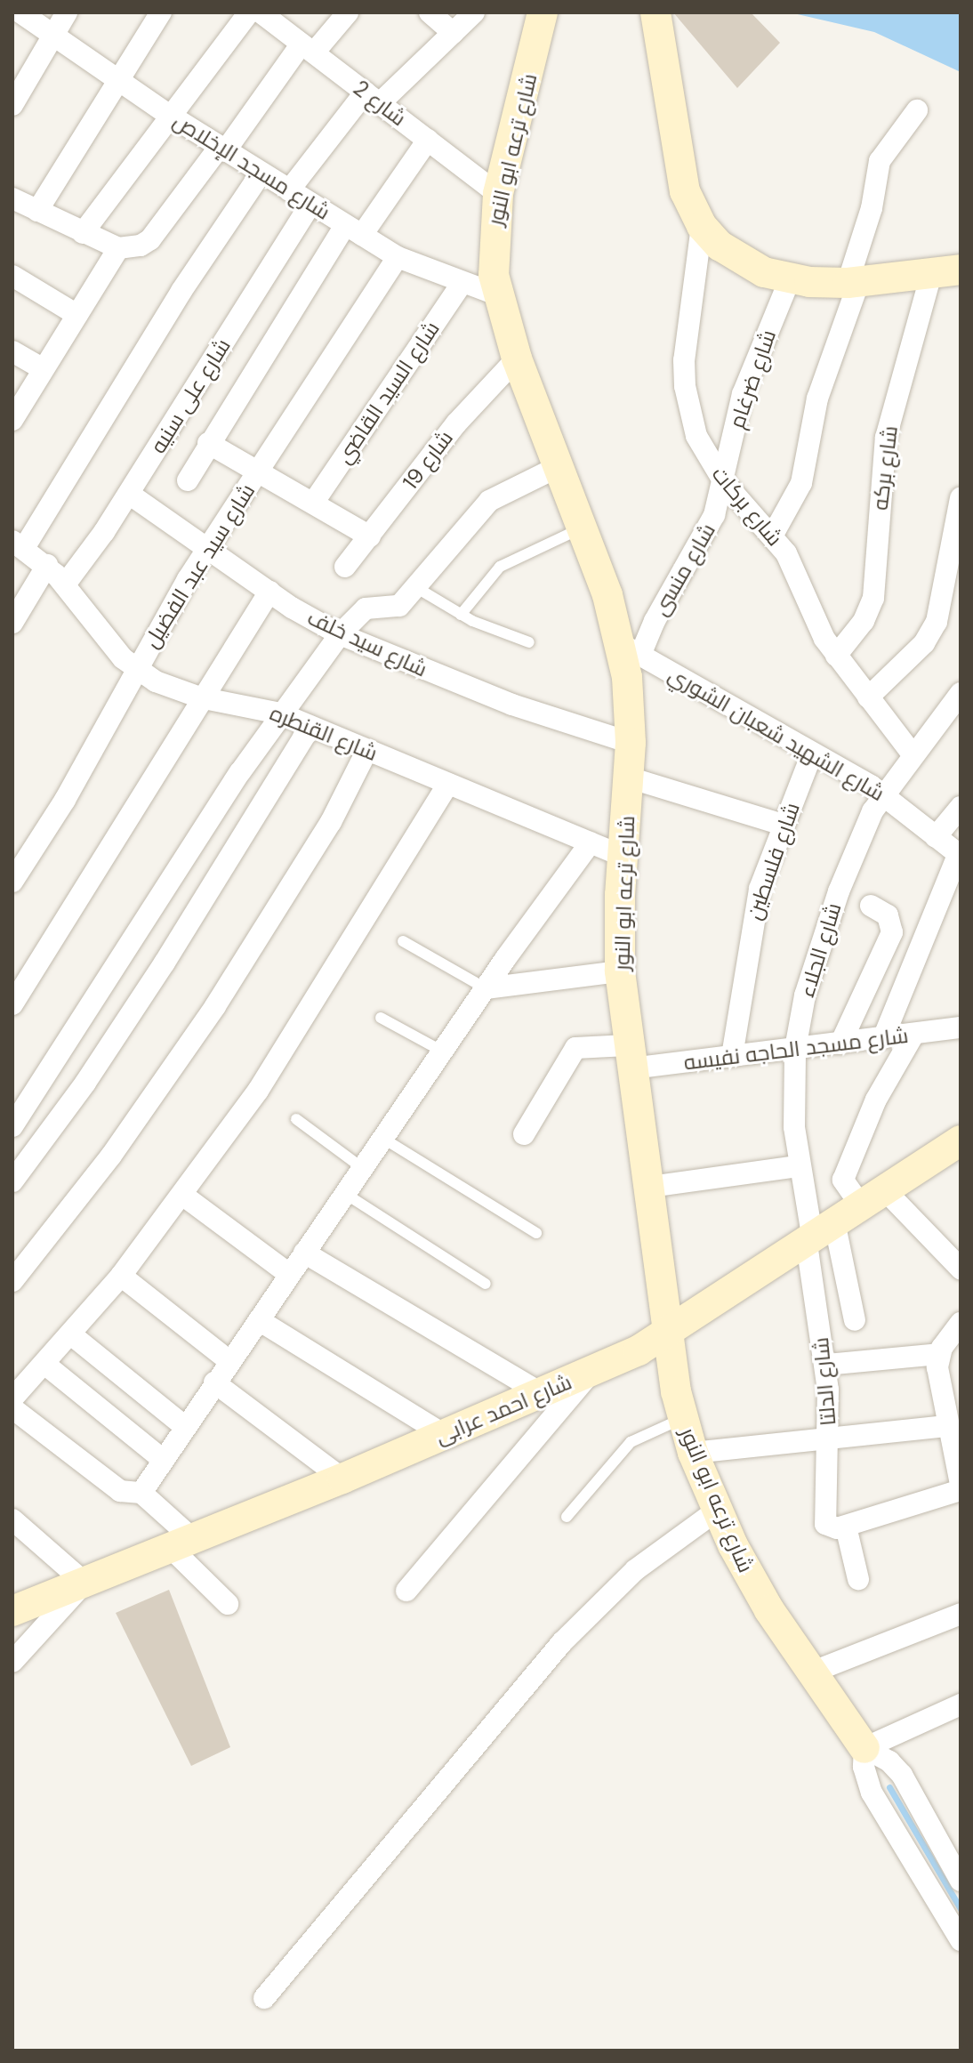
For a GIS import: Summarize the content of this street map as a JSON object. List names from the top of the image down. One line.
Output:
{"streets":{"street":["شارع 2","شارع ترعه ابو النور","شارع مسجد الإخلاص","شارع ضرغام","شارع السيد القاضي","شارع على سنيه","شارع 19","شارع بركه","شارع بركات","شارع سيد عبد الفضيل","شارع منسى","شارع سيد خلف","شارع القنطره","شارع الشهيد شعبان الشوري","شارع فلسطين","شارع الجلاء","شارع مسجد الحاجه نفيسه","شارع الدلتا","شارع احمد عرابى"]},"crossings":[["شارع 2","شارع ترعه ابو النور"],["شارع ترعه ابو النور","شارع مسجد الإخلاص"],["شارع ترعه ابو النور","شارع 19"],["شارع ترعه ابو النور","شارع منسى"],["شارع ترعه ابو النور","شارع سيد خلف"],["شارع ترعه ابو النور","شارع القنطره"],["شارع ترعه ابو النور","شارع الشهيد شعبان الشوري"],["شارع ترعه ابو النور","شارع مسجد الحاجه نفيسه"],["شارع ترعه ابو النور","شارع احمد عرابى"],["شارع مسجد الإخلاص","شارع السيد القاضي"],["شارع مسجد الإخلاص","شارع على سنيه"],["شارع مسجد الإخلاص","شارع سيد عبد الفضيل"],["شارع ضرغام","شارع بركات"],["شارع ضرغام","شارع منسى"],["شارع على سنيه","شارع سيد خلف"],["شارع على سنيه","شارع القنطره"],["شارع بركه","شارع بركات"],["شارع بركات","شارع منسى"],["شارع بركات","شارع الجلاء"],["شارع سيد عبد الفضيل","شارع سيد خلف"],["شارع سيد عبد الفضيل","شارع القنطره"],["شارع منسى","شارع الشهيد شعبان الشوري"],["شارع الشهيد شعبان الشوري","شارع فلسطين"],["شارع الشهيد شعبان الشوري","شارع الجلاء"],["شارع فلسطين","شارع مسجد الحاجه نفيسه"],["شارع الجلاء","شارع مسجد الحاجه نفيسه"],["شارع الجلاء","شارع الدلتا"],["شارع الجلاء","شارع احمد عرابى"],["شارع الدلتا","شارع احمد عرابى"]]}
